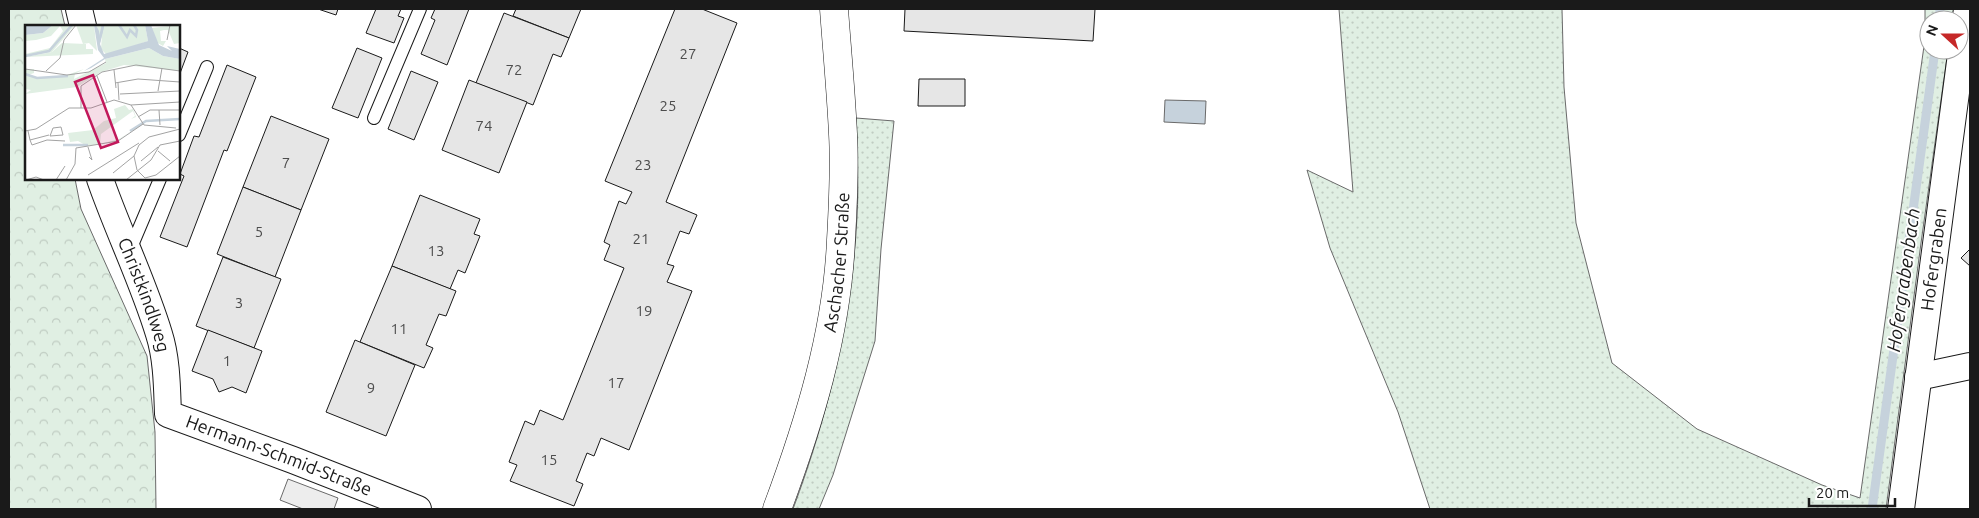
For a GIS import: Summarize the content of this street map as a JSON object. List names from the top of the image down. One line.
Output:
{"streets":{"street":["Hofergraben","Aschacher Straße","Christkindlweg","Hermann-Schmid-Straße"]},"crossings":[["Christkindlweg","Hermann-Schmid-Straße"]],"water":["Hofergrabenbach"],"house_numbers":["27","72","25","74","7","23","5","21","13","3","19","11","1","17","9","15"],"scale_bar":"20 m","north":"left"}
